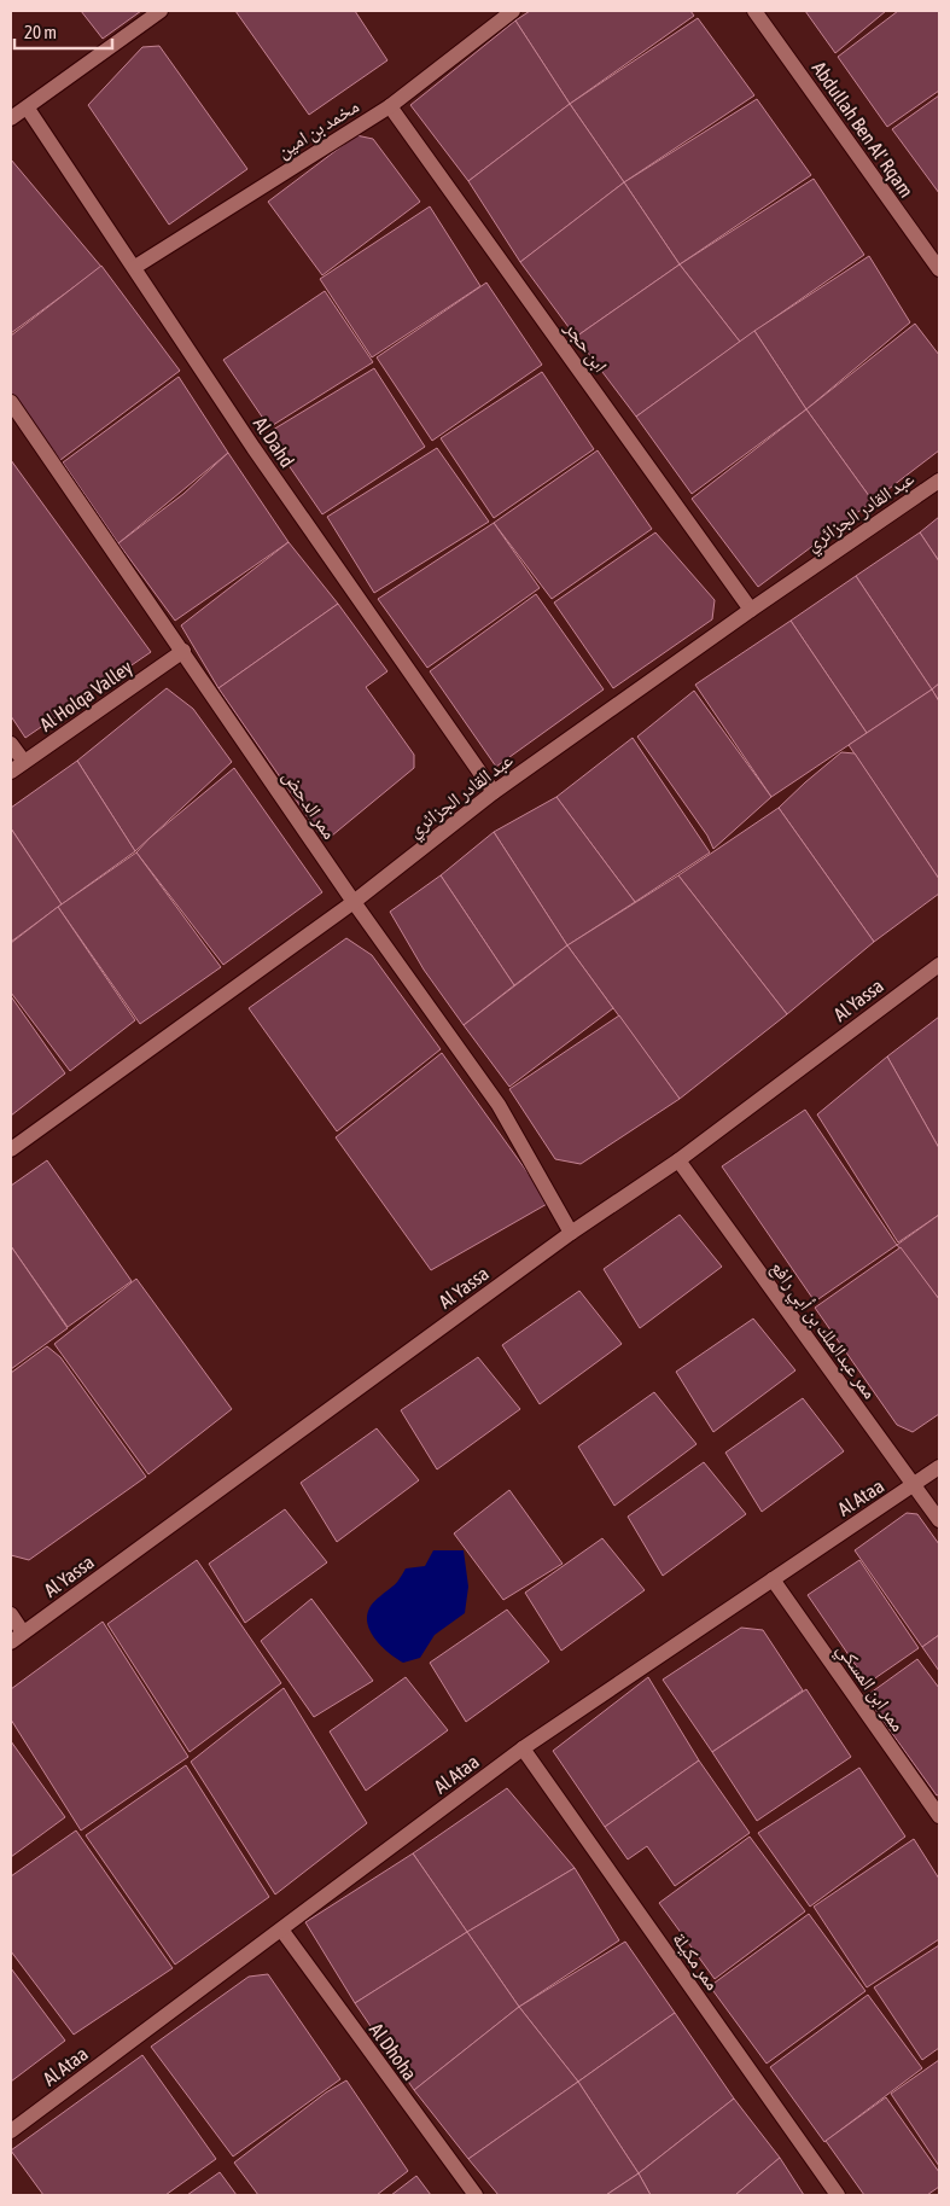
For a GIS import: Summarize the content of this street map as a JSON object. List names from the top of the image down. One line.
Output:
{"streets":{"street":["مخمد بن امين","Abdullah Ben Al' Rqam","ابن حجر","Al Dahd","عبد القادر الجزائري","Al Holqa Valley","ممر الدحض","Al Yassa","ممر عبدالملك بن أبي رافع","Al Ataa","ممر ابن المسكي","ممر مكيلة","Al Dhoha"]},"crossings":[["مخمد بن امين","ابن حجر"],["مخمد بن امين","Al Dahd"],["ابن حجر","عبد القادر الجزائري"],["Al Dahd","عبد القادر الجزائري"],["عبد القادر الجزائري","ممر الدحض"],["Al Holqa Valley","ممر الدحض"],["ممر الدحض","Al Yassa"],["Al Yassa","ممر عبدالملك بن أبي رافع"],["ممر عبدالملك بن أبي رافع","Al Ataa"],["Al Ataa","ممر ابن المسكي"],["Al Ataa","ممر مكيلة"],["Al Ataa","Al Dhoha"]],"scale_bar":"20 m"}
